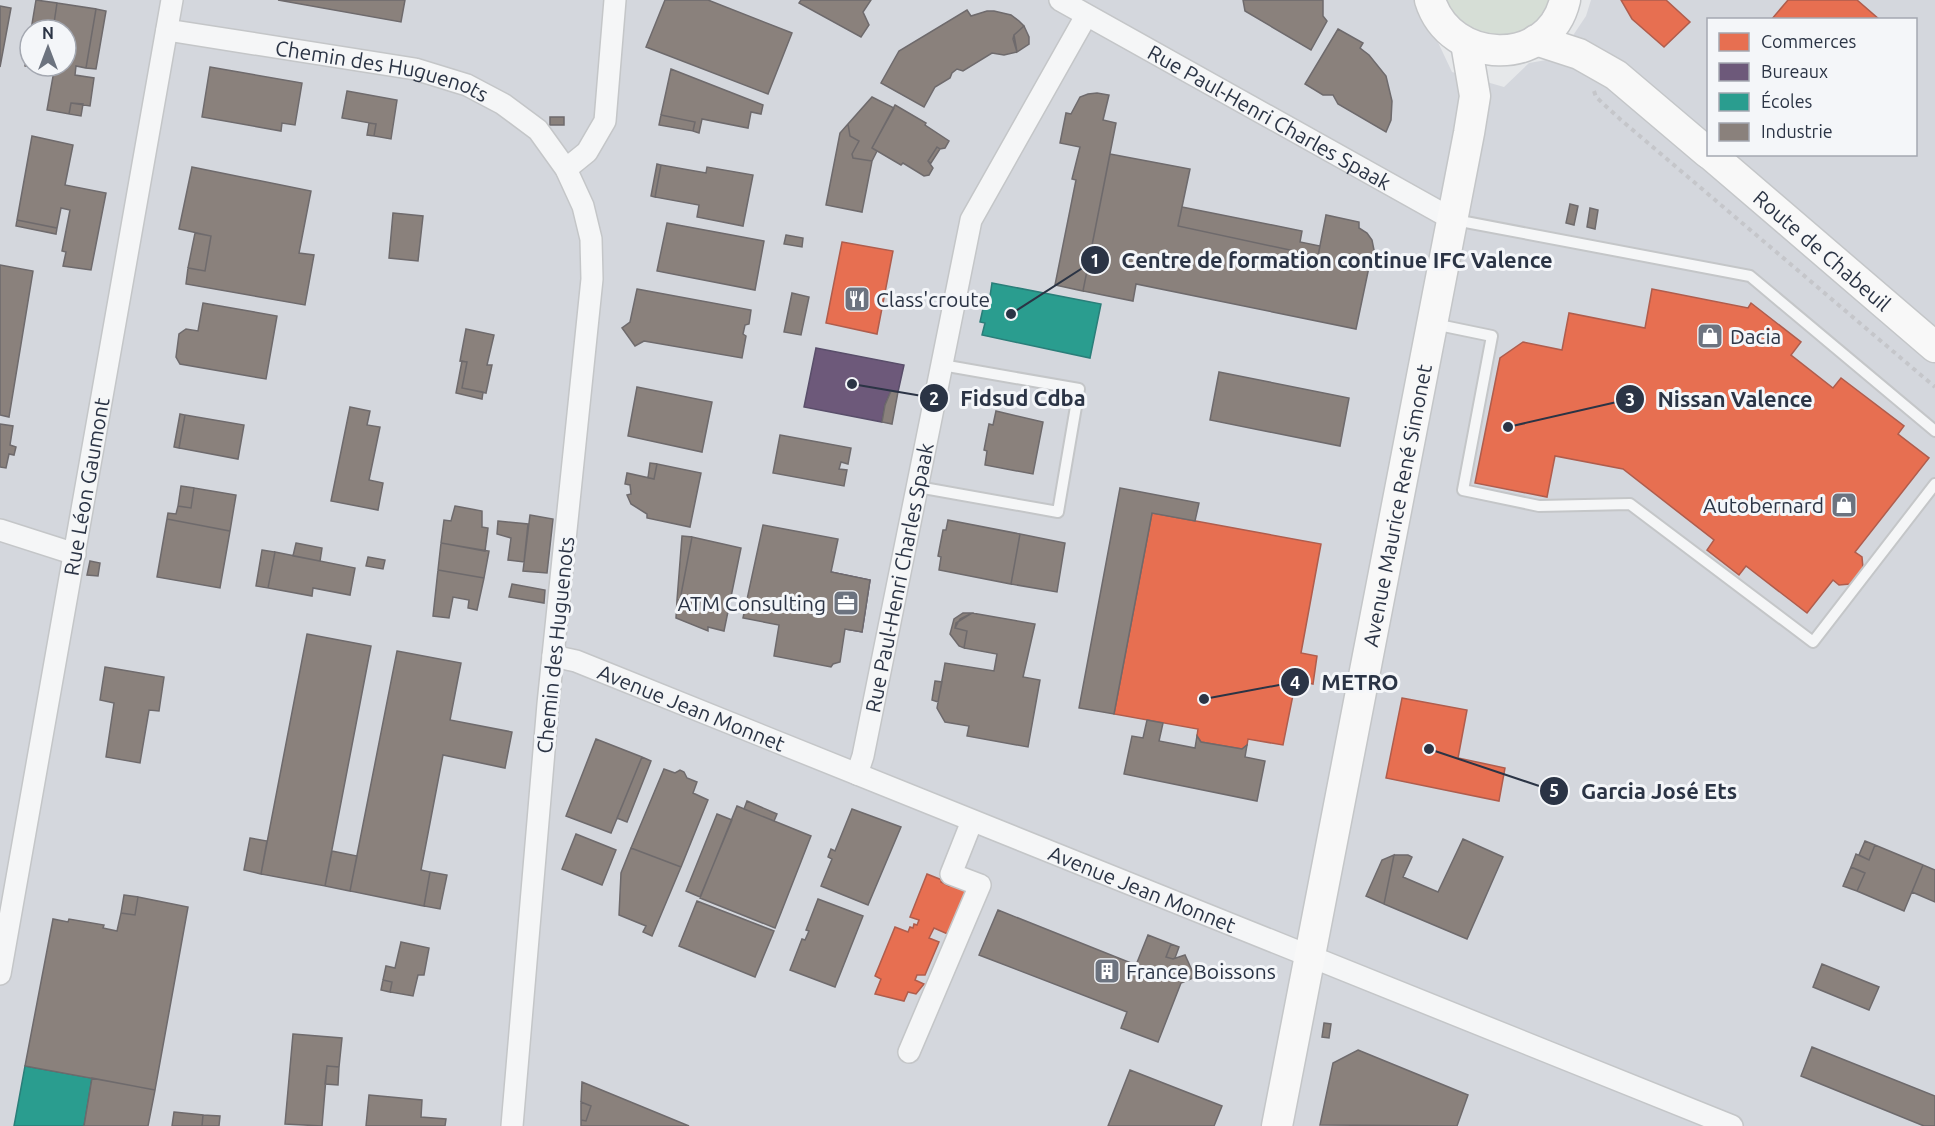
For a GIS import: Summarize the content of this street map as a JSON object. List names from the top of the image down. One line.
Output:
{"streets":{"street":["Chemin des Huguenots","Rue Paul-Henri Charles Spaak","Route de Chabeuil","Rue Léon Gaumont","Avenue Maurice René Simonet","Avenue Jean Monnet"]},"crossings":[["Chemin des Huguenots","Rue Léon Gaumont"],["Chemin des Huguenots","Avenue Jean Monnet"],["Rue Paul-Henri Charles Spaak","Avenue Maurice René Simonet"],["Rue Paul-Henri Charles Spaak","Avenue Jean Monnet"],["Avenue Maurice René Simonet","Avenue Jean Monnet"]],"places":{"restaurant":["Class'croute"],"other":["Centre de formation continue IFC Valence","Fidsud Cdba","Nissan Valence","METRO","Garcia José Ets"],"shop":["Dacia","Autobernard"],"office":["ATM Consulting"],"building":["France Boissons"]},"legend":["Commerces","Bureaux","Écoles","Industrie"],"north":"top"}
